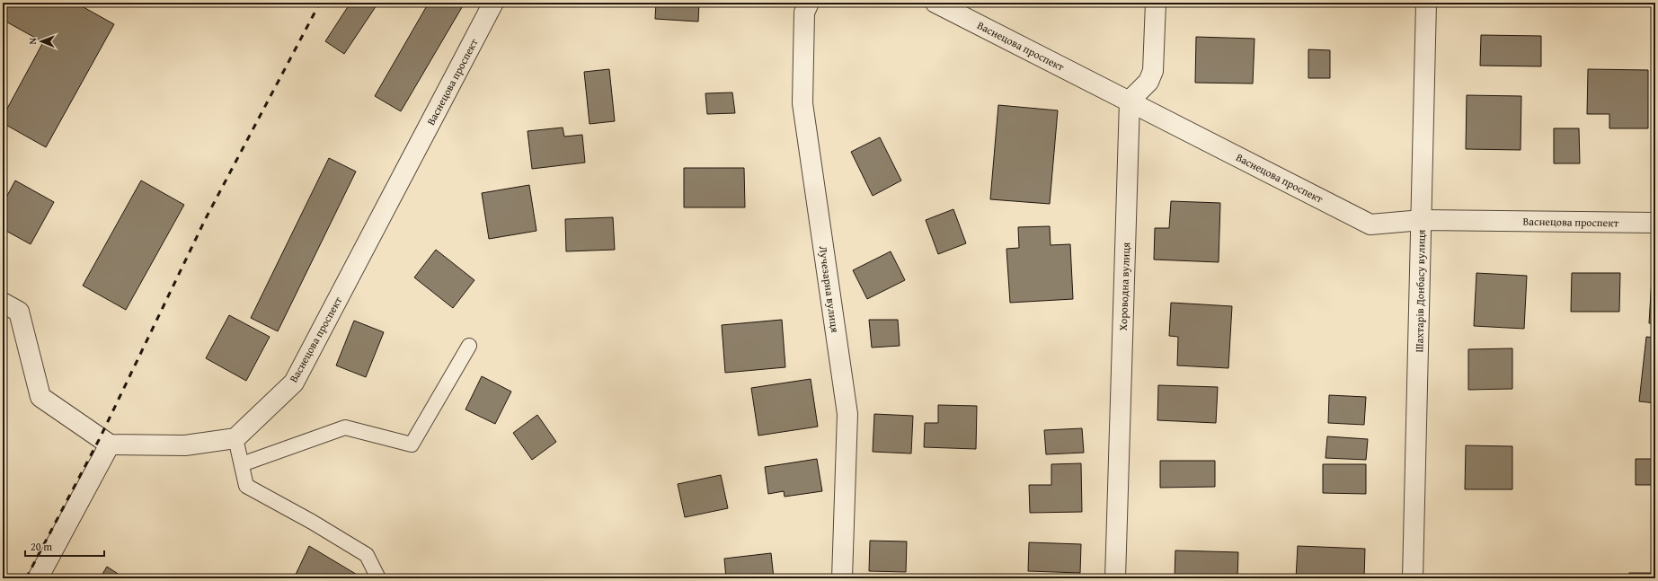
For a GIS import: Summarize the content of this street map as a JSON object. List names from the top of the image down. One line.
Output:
{"streets":{"street":["Васнецова проспект","Хороводна вулиця","Лучезарна вулиця","Шахтарів Донбасу вулиця"]},"crossings":[["Васнецова проспект","Хороводна вулиця"],["Васнецова проспект","Шахтарів Донбасу вулиця"]],"scale_bar":"20 m","north":"left"}
